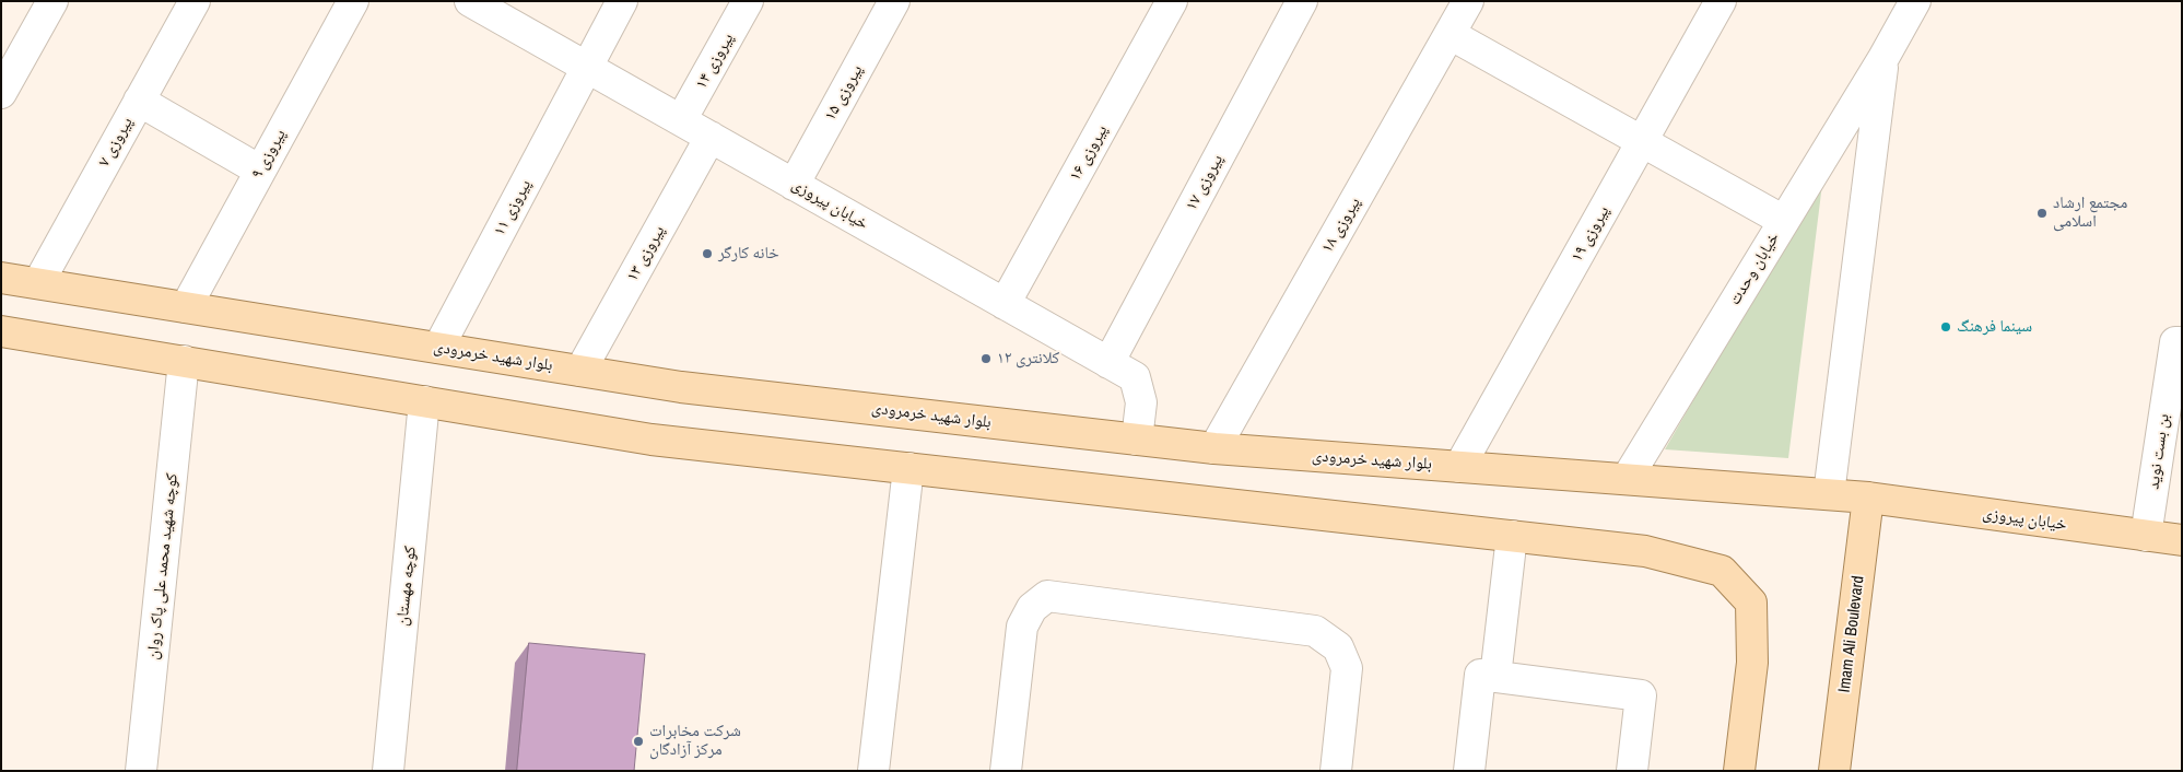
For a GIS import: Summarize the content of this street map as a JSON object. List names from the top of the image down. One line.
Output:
{"streets":{"main road":["خیابان پیروزی","بلوار شهید خرمرودی","Imam Ali Boulevard"],"street":["پیروزی ۱۴","پیروزی ۱۵","پیروزی ۷","پیروزی ۱۶","پیروزی ۹","پیروزی ۱۷","پیروزی ۱۱","پیروزی ۱۸","پیروزی ۱۹","پیروزی ۱۳","خیابان وحدت","بن بست نوید","کوچه شهید محمد علی پاک روان","کوچه مهستان"]},"crossings":[["پیروزی ۱۴","خیابان پیروزی"],["پیروزی ۱۵","خیابان پیروزی"],["پیروزی ۷","بلوار شهید خرمرودی"],["پیروزی ۱۶","خیابان پیروزی"],["پیروزی ۹","بلوار شهید خرمرودی"],["پیروزی ۱۷","خیابان پیروزی"],["خیابان پیروزی","پیروزی ۱۱"],["خیابان پیروزی","پیروزی ۱۳"],["خیابان پیروزی","بلوار شهید خرمرودی"],["خیابان پیروزی","بن بست نوید"],["خیابان پیروزی","Imam Ali Boulevard"],["پیروزی ۱۱","بلوار شهید خرمرودی"],["پیروزی ۱۸","بلوار شهید خرمرودی"],["پیروزی ۱۹","بلوار شهید خرمرودی"],["پیروزی ۱۳","بلوار شهید خرمرودی"],["خیابان وحدت","بلوار شهید خرمرودی"],["بلوار شهید خرمرودی","Imam Ali Boulevard"]],"places":["مجتمع ارشاد اسلامی","خانه کارگر","سینما فرهنگ","کلانتری ۱۲","شرکت مخابرات مرکز آزادگان"]}
